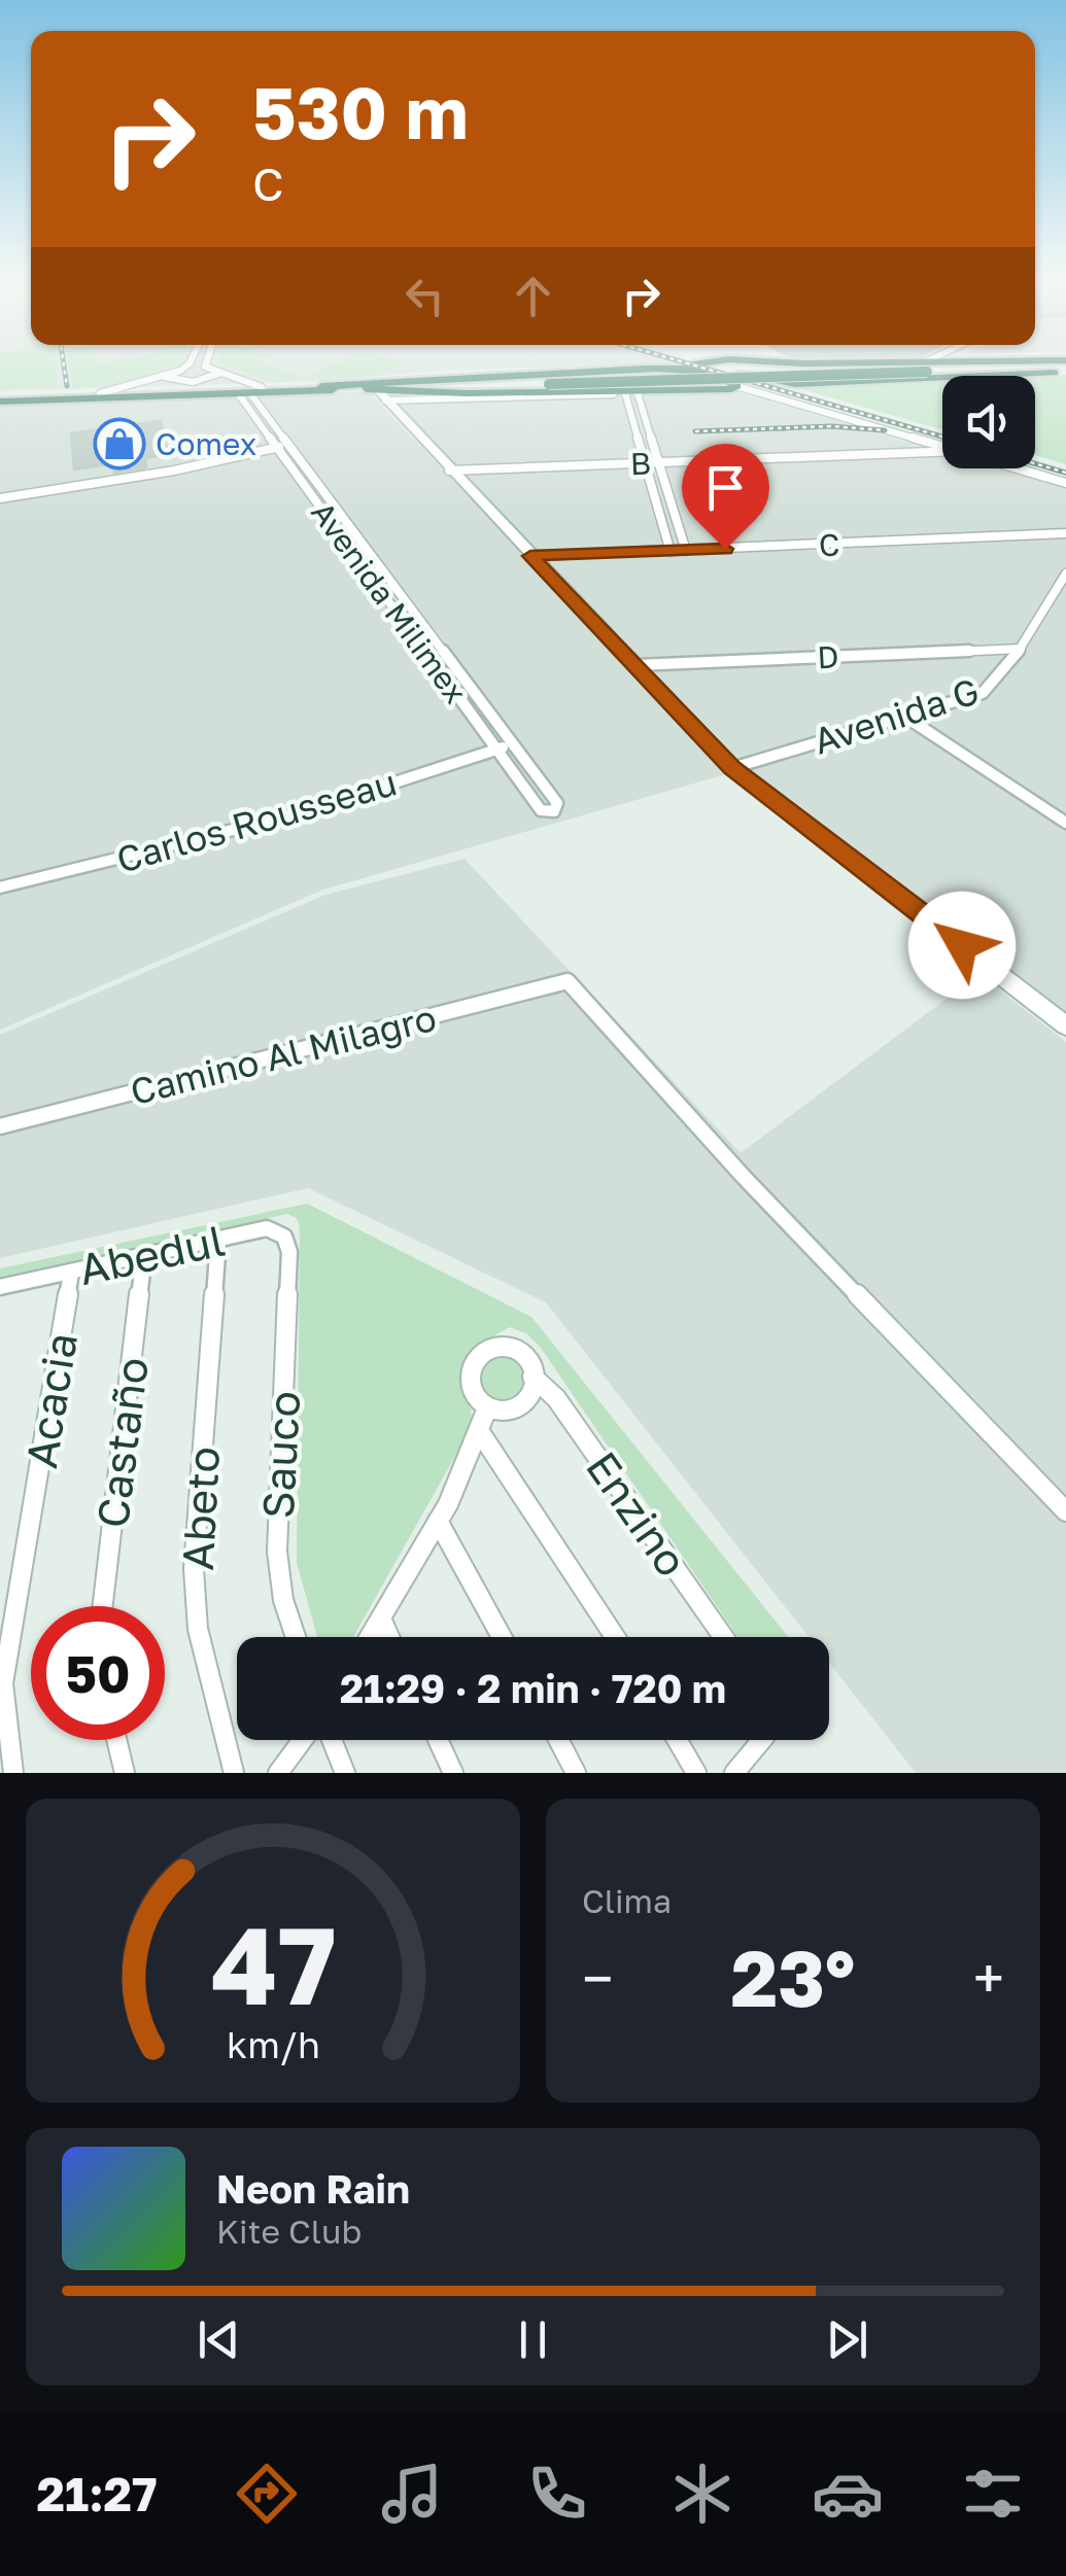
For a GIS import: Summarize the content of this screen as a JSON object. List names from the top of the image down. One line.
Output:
{"streets":{"street":["B","C","Avenida Milimex","D","Avenida G","Carlos Rousseau","Camino Al Milagro","Abedul","Acacia","Castaño","Sauco","Abeto","Enzino"]},"crossings":[["Avenida Milimex","Carlos Rousseau"],["D","Avenida G"],["Abedul","Acacia"],["Abedul","Castaño"],["Abedul","Sauco"],["Abedul","Abeto"]],"places":{"shop":["Comex"]},"page":{"turn":["530 m","C"],"limit":"50","trip":"21:29 · 2 min · 720 m","tile":"Clima","heat":["−","23°","+"],"song":["Neon Rain","Kite Club"],"tabs":"21:27","gauge":["47","km/h"]}}
